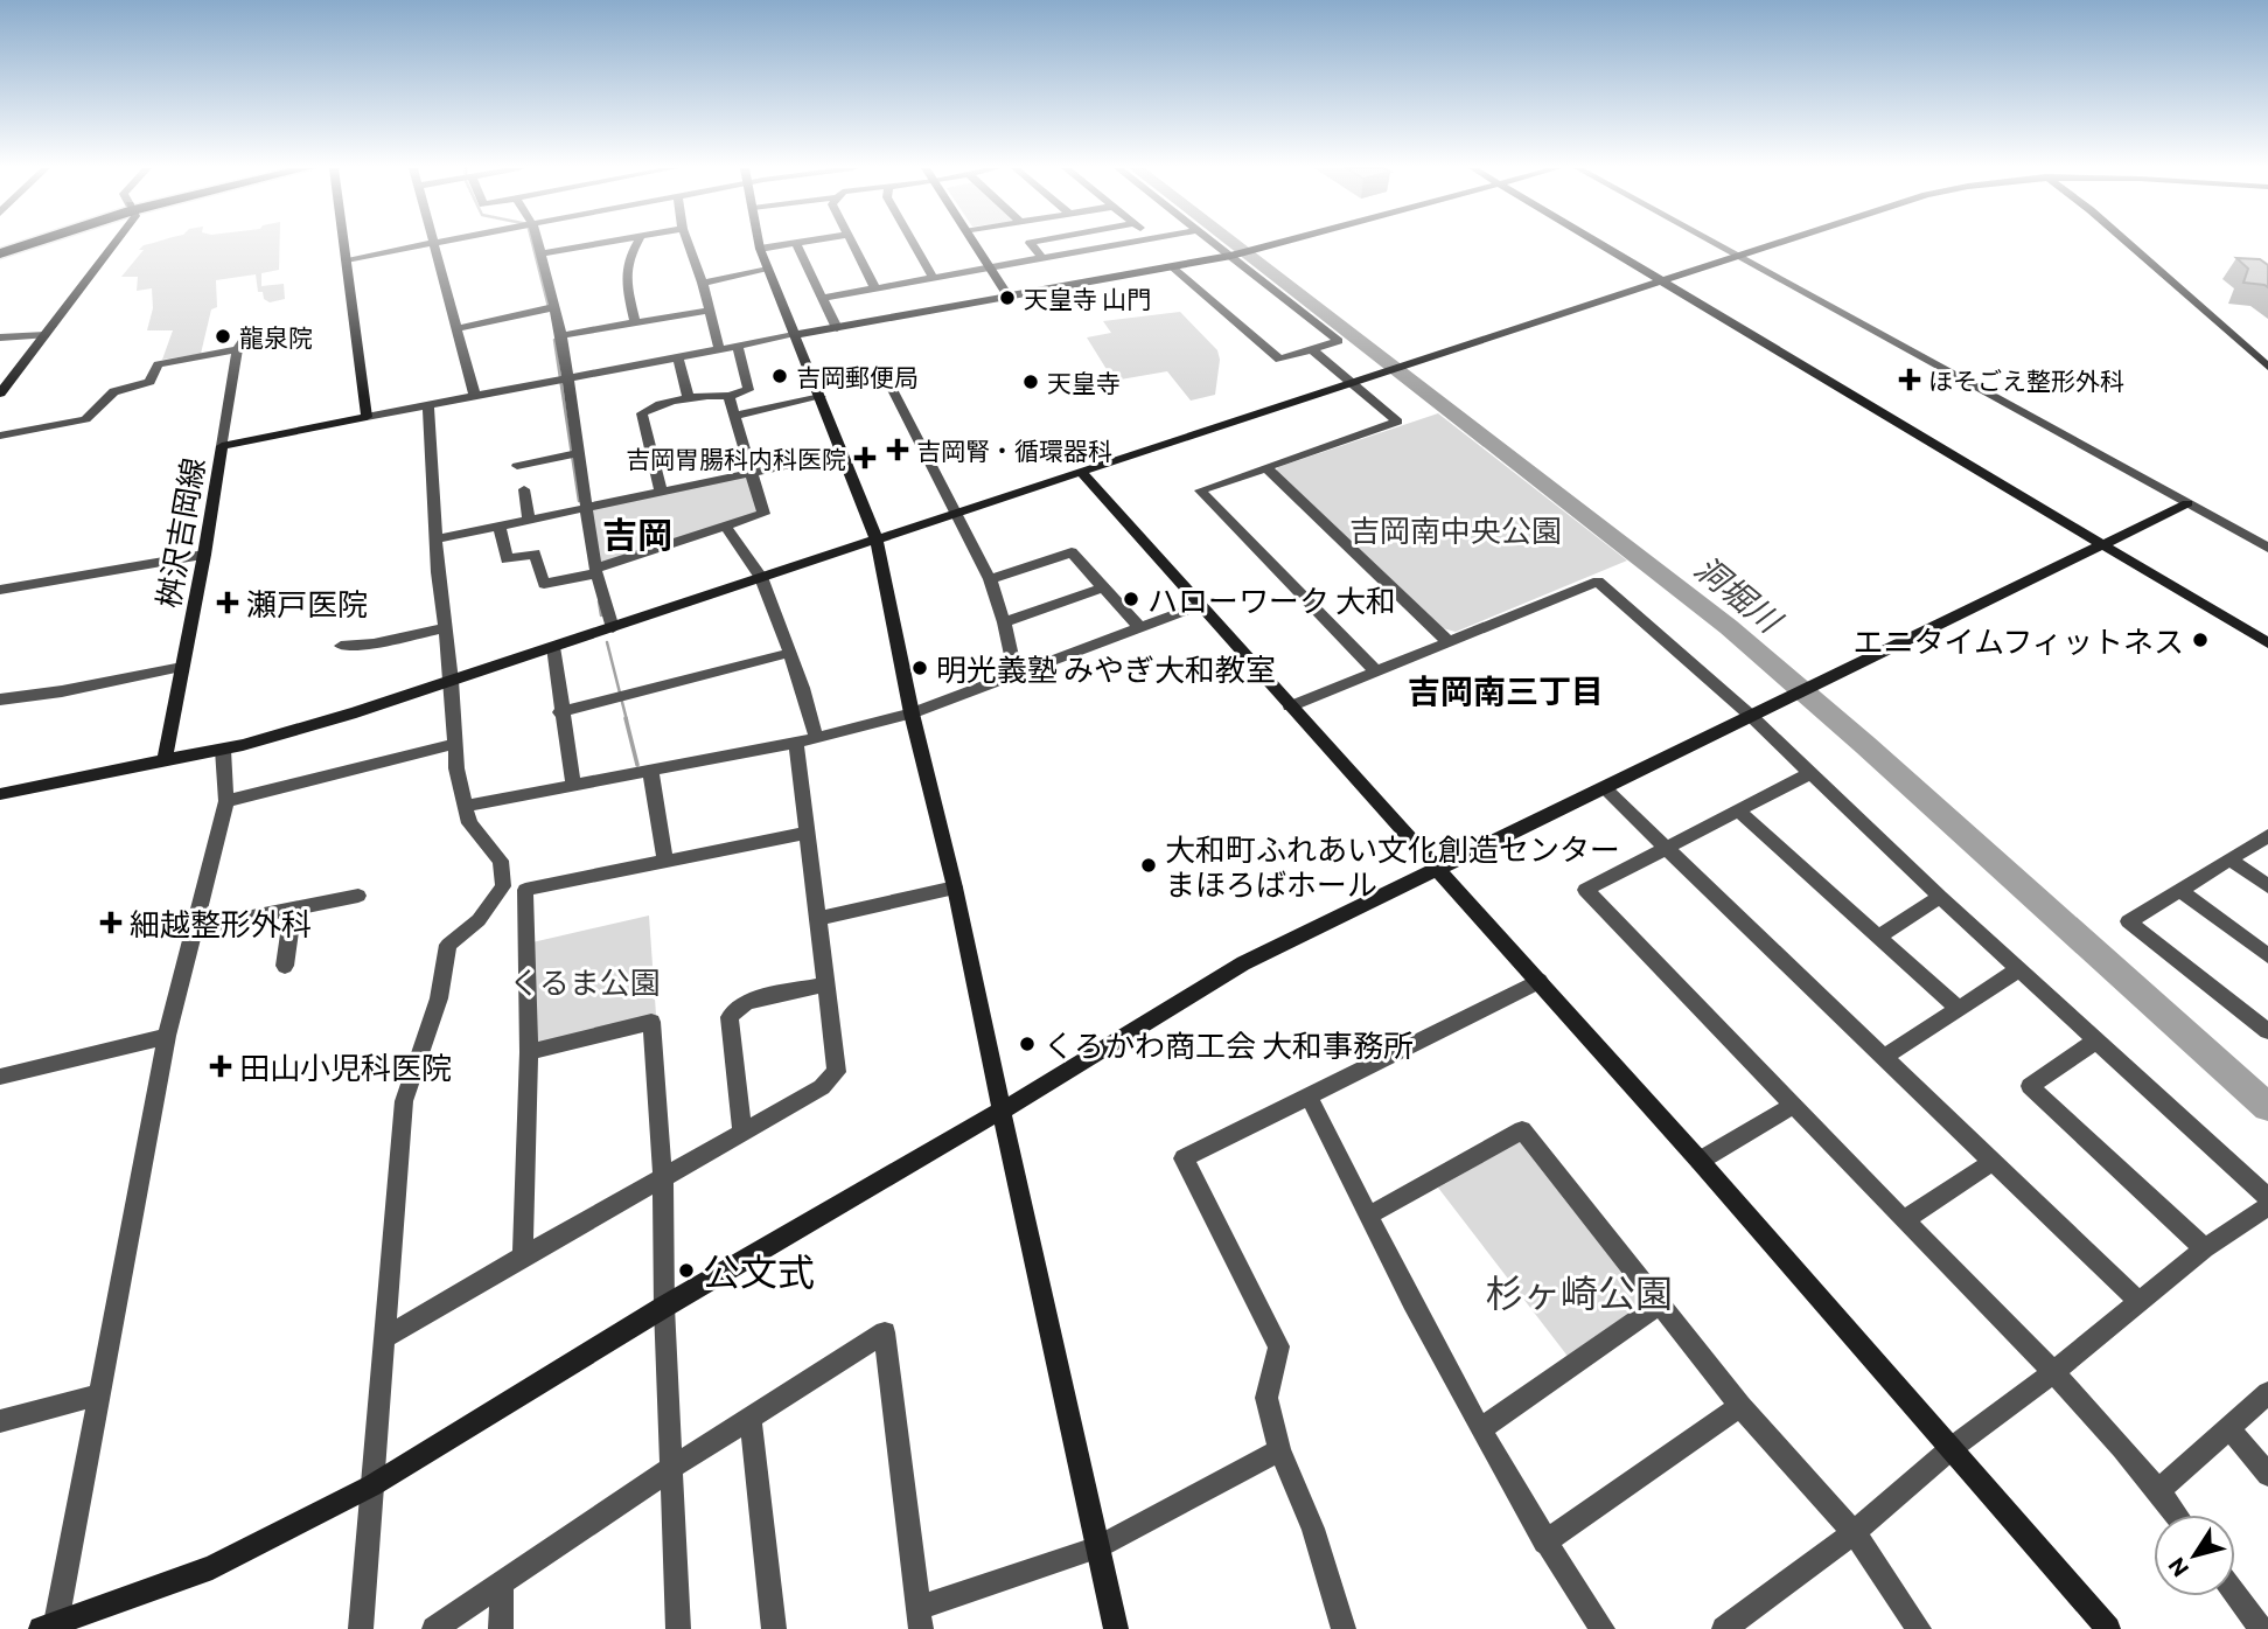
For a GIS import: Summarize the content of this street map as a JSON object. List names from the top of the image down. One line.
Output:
{"streets":{"street":["桝沢吉岡線"]},"districts":["吉岡","吉岡南三丁目"],"water":["洞堀川"],"parks":["吉岡南中央公園","くるま公園","杉ヶ崎公園"],"places":{"other":["天皇寺 山門","龍泉院","吉岡郵便局","天皇寺","ハローワーク 大和","エニタイムフィットネス","明光義塾 みやぎ大和教室","大和町ふれあい文化創造センター まほろばホール","くろかわ商工会 大和事務所","公文式"],"health":["ほそごえ整形外科","吉岡腎・循環器科","吉岡胃腸科内科医院","瀬戸医院","細越整形外科","田山小児科医院"]},"north":"bottom left"}
